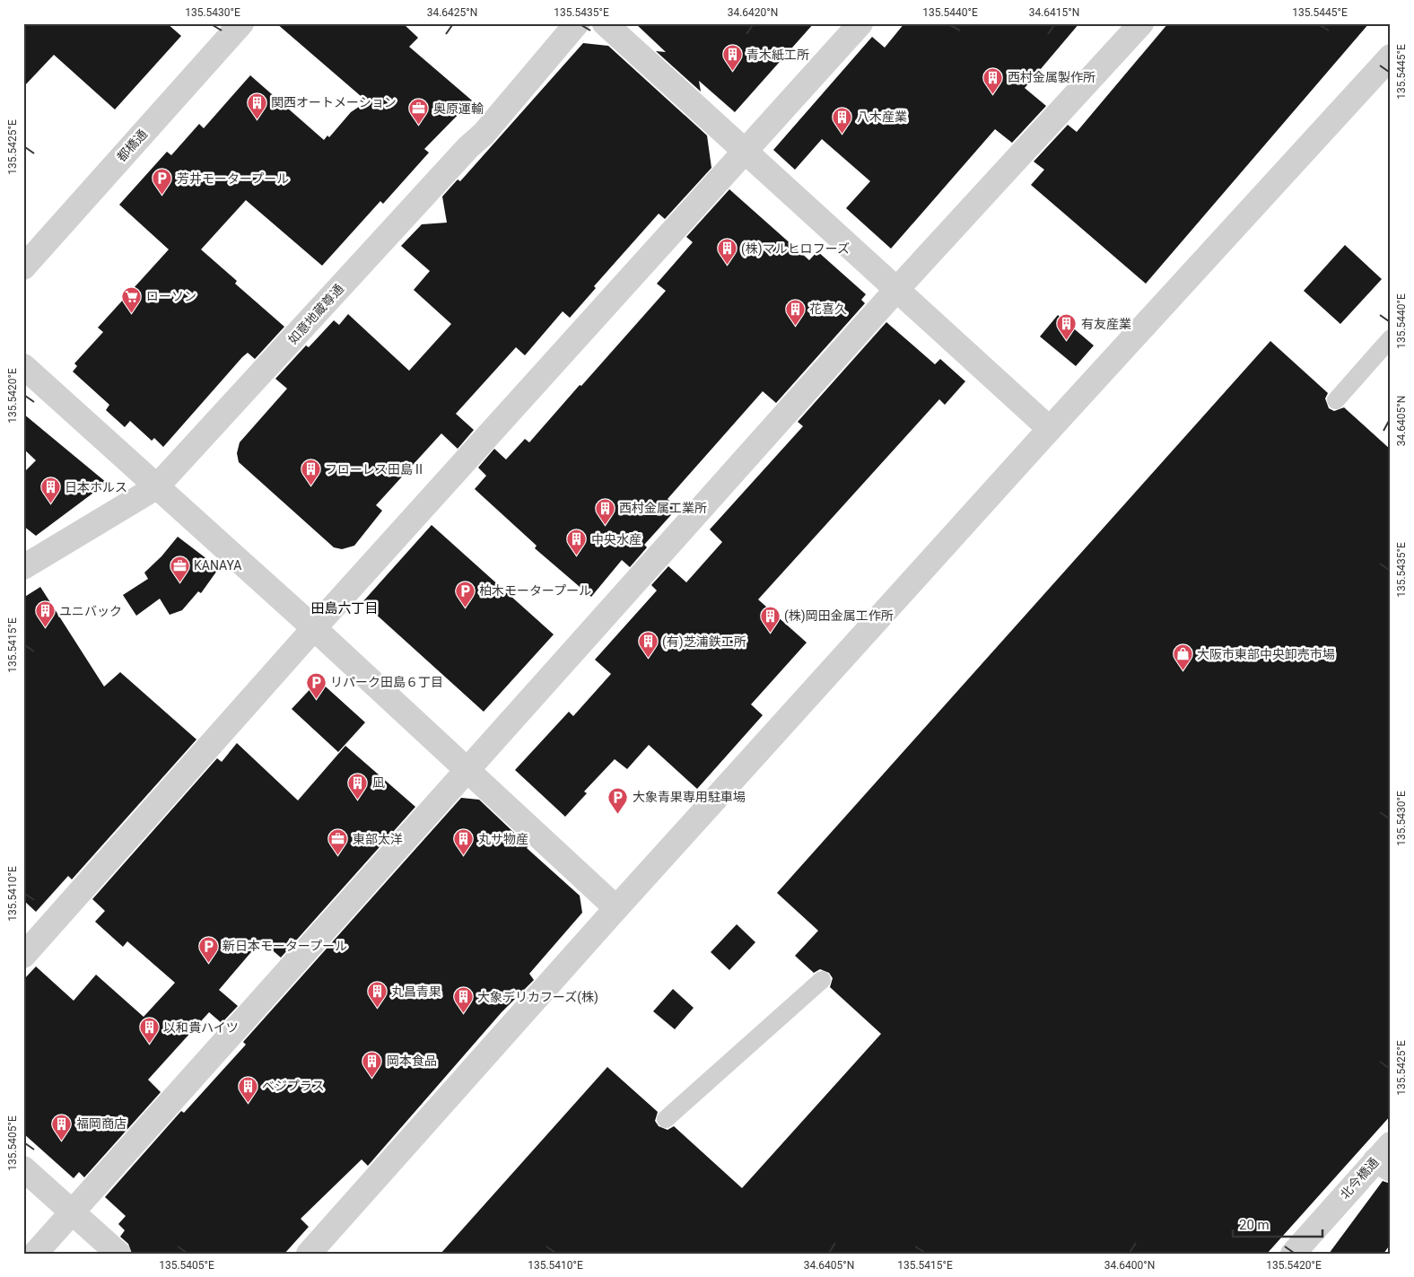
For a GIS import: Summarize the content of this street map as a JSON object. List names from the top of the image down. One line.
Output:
{"streets":{"street":["都橋通","如意地蔵尊通","北今橋通"]},"districts":["田島六丁目"],"places":{"building":["青木紙工所","西村金属製作所","関西オートメーション","八木産業","(株)マルヒロフーズ","花喜久","有友産業","フローレス田島Ⅱ","日本ホルス","西村金属工業所","中央水産","ユニバック","(株)岡田金属工作所","(有)芝浦鉄工所","凪","丸サ物産","丸昌青果","大象デリカフーズ(株)","以和貴ハイツ","岡本食品","ベジプラス","福岡商店"],"office":["奥原運輸","KANAYA","東部太洋"],"parking":["芳井モータープール","柏木モータープール","リパーク田島６丁目","大象青果専用駐車場","新日本モータープール"],"supermarket":["ローソン"],"shop":["大阪市東部中央卸売市場"]},"scale_bar":"20 m","coordinates":["135.5430°E","34.6425°N","135.5435°E","34.6420°N","135.5440°E","34.6415°N","135.5445°E","135.5425°E","135.5420°E","34.6405°N","135.5415°E","135.5410°E","135.5405°E","34.6400°N"]}
